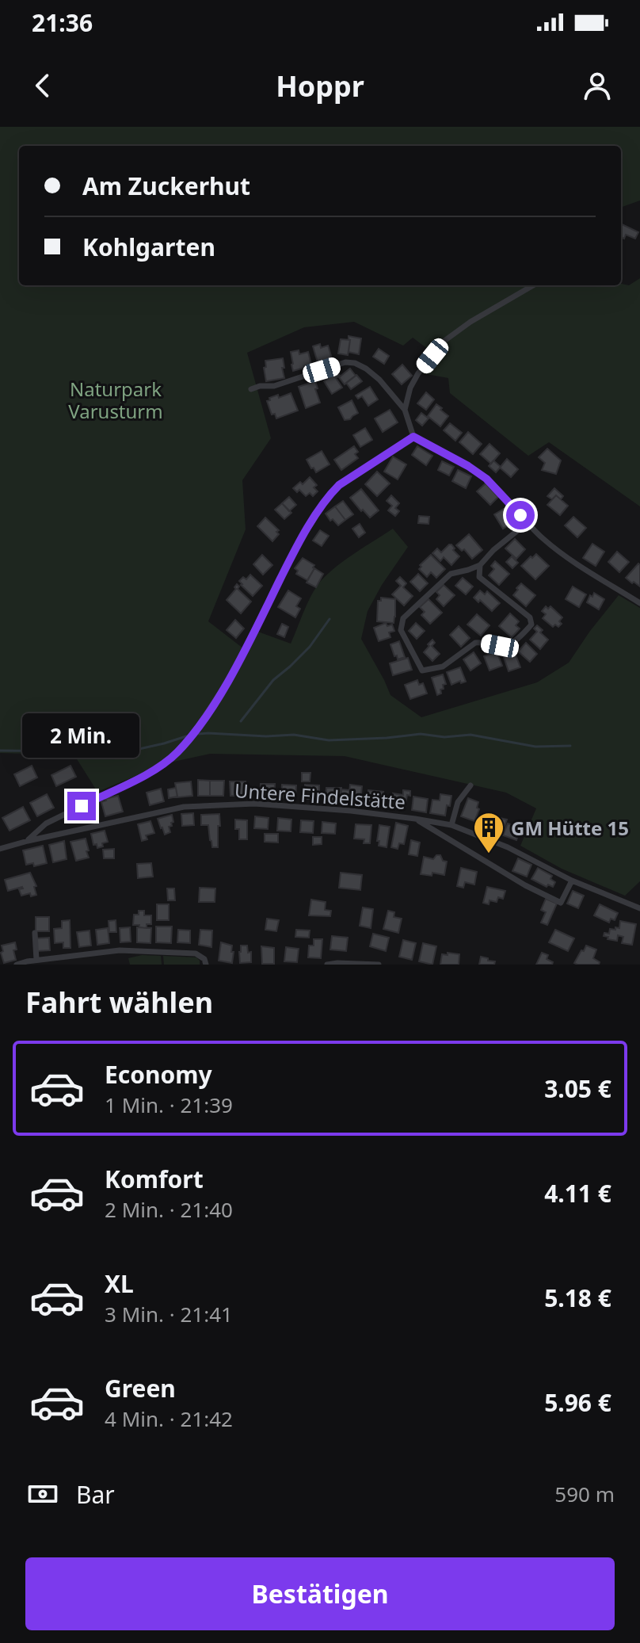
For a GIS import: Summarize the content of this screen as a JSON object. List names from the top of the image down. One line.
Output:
{"streets":{"street":["Untere Findelstätte"]},"parks":["Naturpark Varusturm"],"places":{"building":["GM Hütte 15"]},"page":{"status":"21:36","header":"Hoppr","banner":["Am Zuckerhut","Kohlgarten"],"bubble":"2 Min.","heading":"Fahrt wählen","list":[{"name":"Economy","note":"1 Min. · 21:39","value":"3.05 €"},{"name":"Komfort","note":"2 Min. · 21:40","value":"4.11 €"},{"name":"XL","note":"3 Min. · 21:41","value":"5.18 €"},{"name":"Green","note":"4 Min. · 21:42","value":"5.96 €"}],"pay":["Bar","590 m"],"buttons":"Bestätigen"}}
